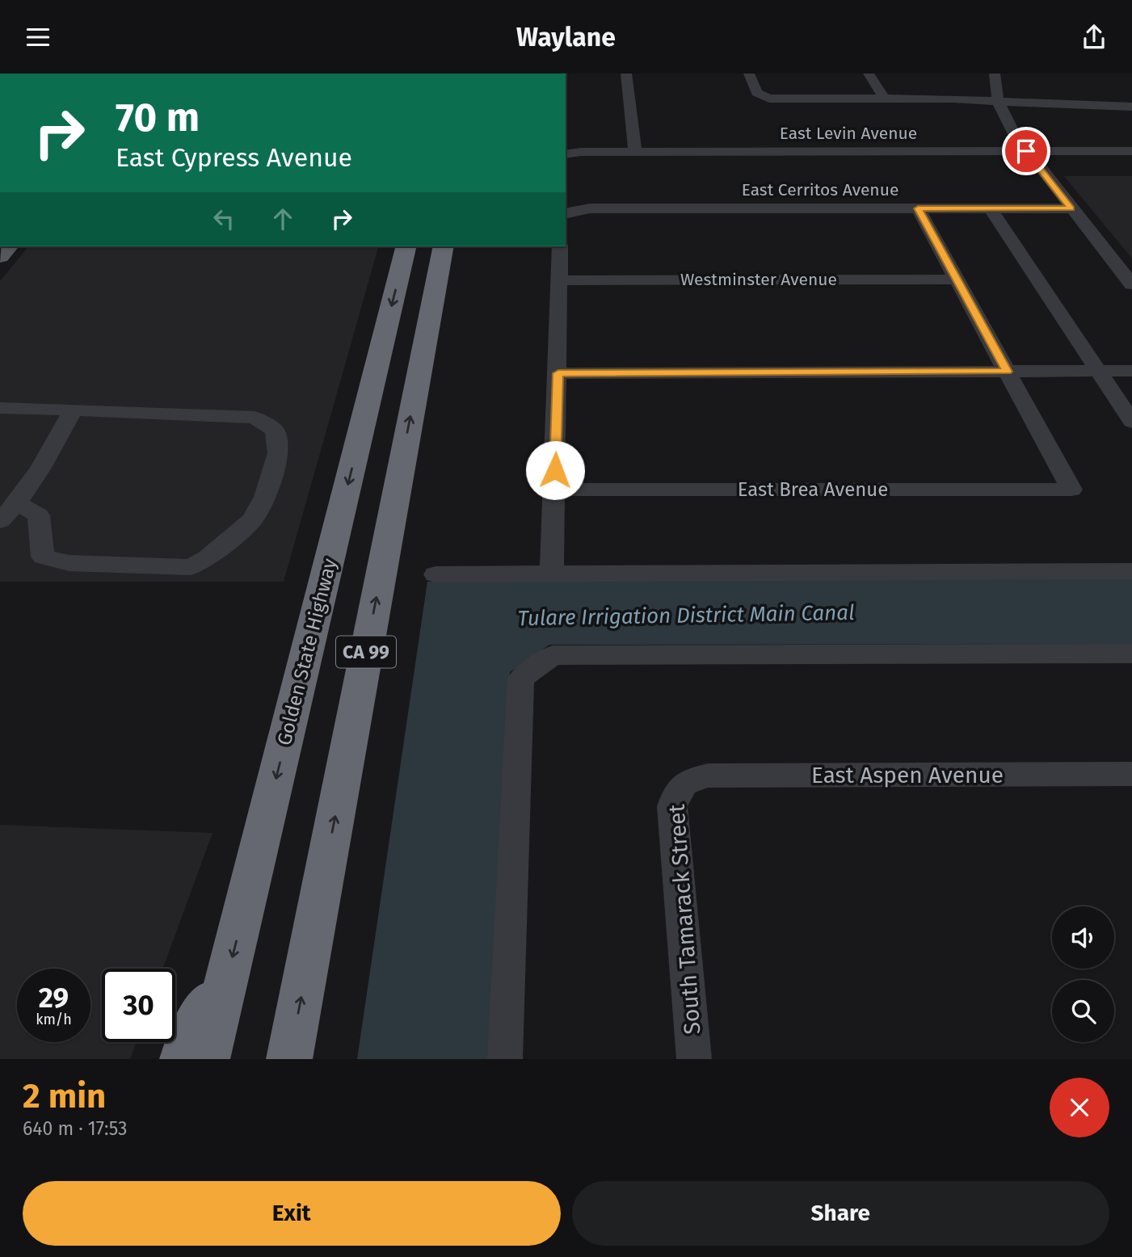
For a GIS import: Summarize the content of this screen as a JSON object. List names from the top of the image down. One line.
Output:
{"streets":{"highway":["Golden State Highway","CA 99"],"street":["East Levin Avenue","East Cerritos Avenue","Westminster Avenue","East Brea Avenue","East Aspen Avenue","South Tamarack Street"]},"crossings":[["East Aspen Avenue","South Tamarack Street"]],"water":["Tulare Irrigation District Main Canal"],"page":{"header":"Waylane","turn":["70 m","East Cypress Avenue"],"speed":"29 km/h","limit":"30","heading":["2 min","640 m · 17:53"],"buttons":["Exit","Share"]}}
